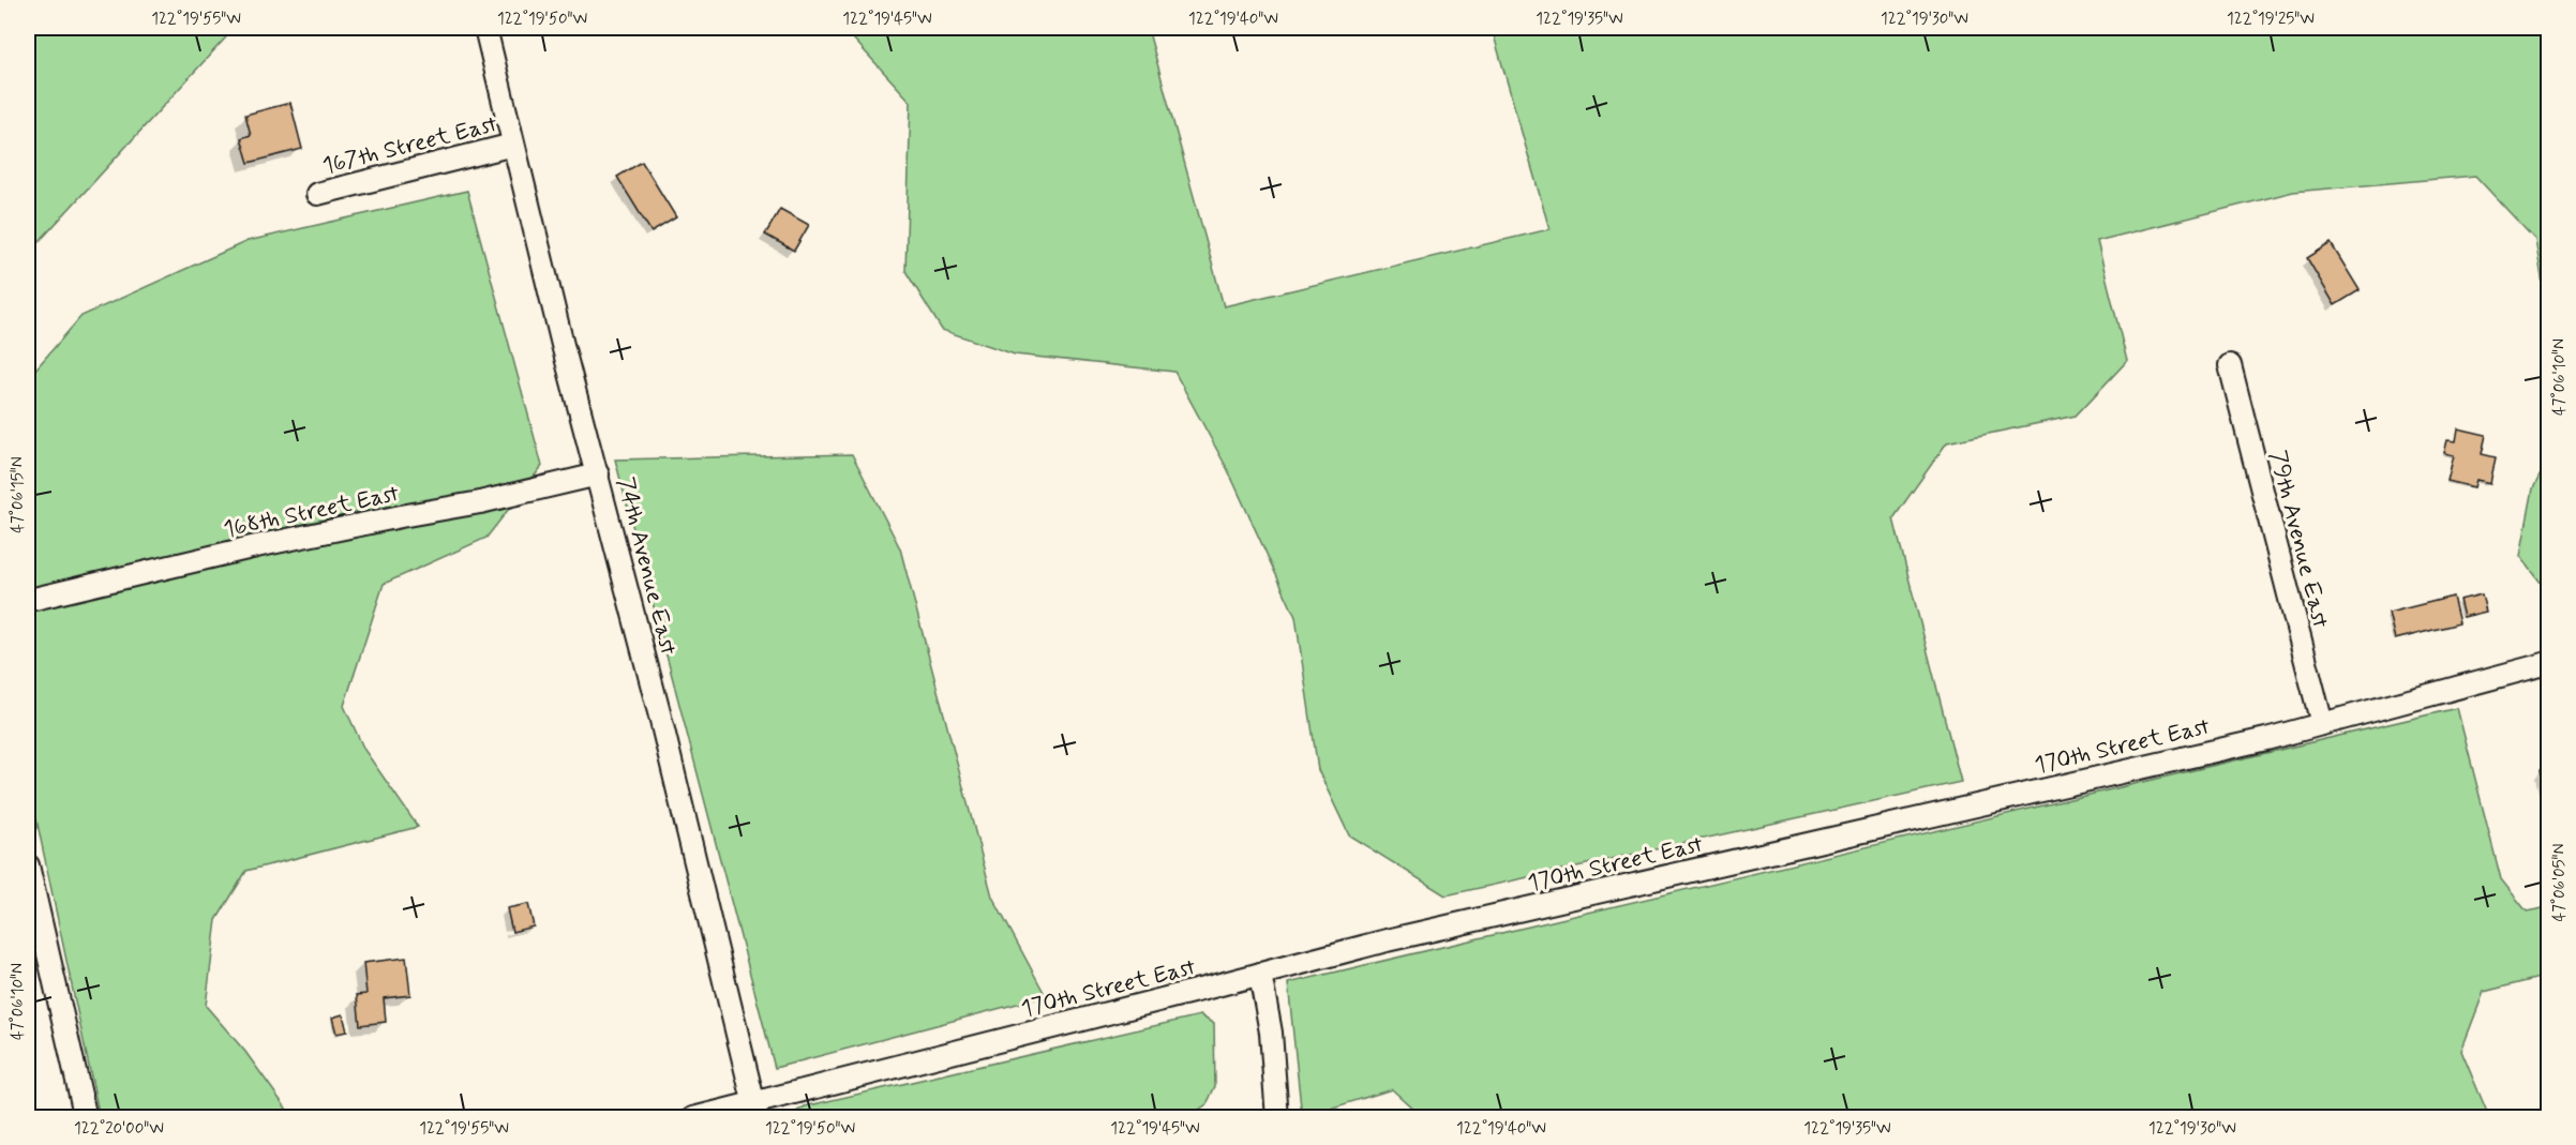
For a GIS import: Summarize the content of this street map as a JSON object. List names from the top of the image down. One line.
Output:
{"streets":{"street":["167th Street East","168th Street East","79th Avenue East","74th Avenue East","170th Street East"]},"crossings":[["167th Street East","74th Avenue East"],["168th Street East","74th Avenue East"],["79th Avenue East","170th Street East"],["74th Avenue East","170th Street East"]],"coordinates":["122°19'55\"W","122°19'50\"W","122°19'45\"W","122°19'40\"W","122°19'35\"W","122°19'30\"W","122°19'25\"W","47°06'10\"N","47°06'15\"N","47°06'05\"N","122°20'00\"W"]}
